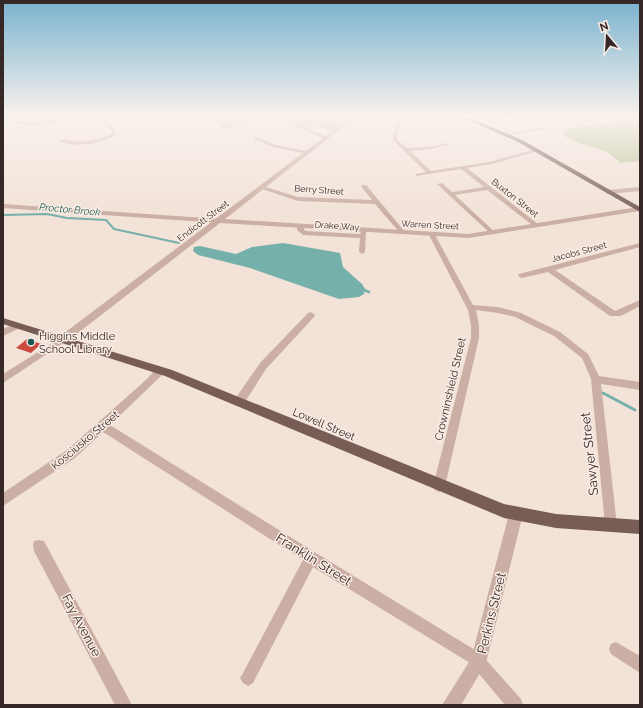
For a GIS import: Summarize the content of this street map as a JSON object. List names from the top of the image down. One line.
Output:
{"streets":{"main road":["Lowell Street"],"street":["Berry Street","Buxton Street","Endicott Street","Warren Street","Drake Way","Jacobs Street","Crowninshield Street","Kosciusko Street","Sawyer Street","Franklin Street","Perkins Street","Fay Avenue"]},"crossings":[["Berry Street","Endicott Street"],["Buxton Street","Warren Street"],["Endicott Street","Warren Street"],["Endicott Street","Lowell Street"],["Warren Street","Drake Way"],["Warren Street","Crowninshield Street"],["Crowninshield Street","Lowell Street"],["Crowninshield Street","Sawyer Street"],["Lowell Street","Kosciusko Street"],["Lowell Street","Sawyer Street"],["Lowell Street","Perkins Street"],["Kosciusko Street","Franklin Street"],["Franklin Street","Perkins Street"]],"water":["Proctor Brook"],"places":["Higgins Middle School Library"],"north":"top"}
